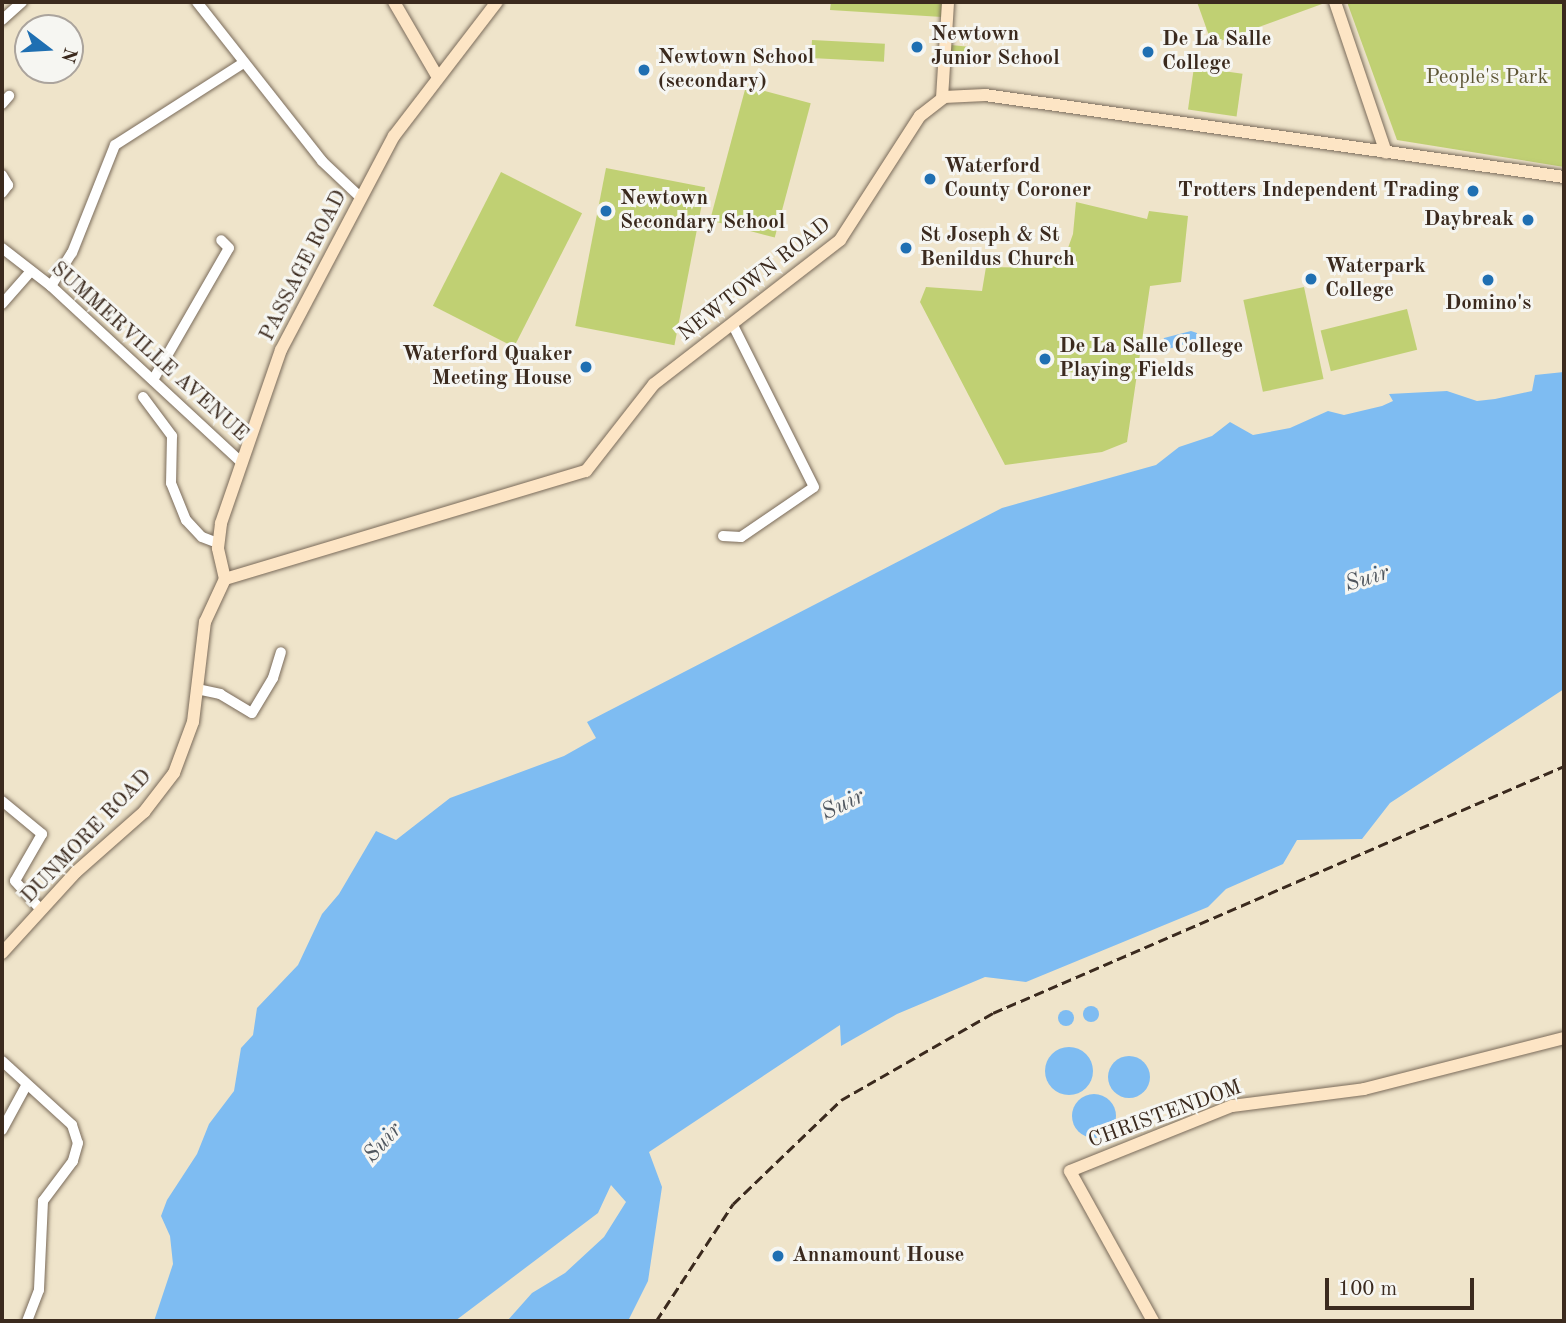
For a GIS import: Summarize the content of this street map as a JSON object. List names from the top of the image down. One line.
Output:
{"streets":{"main road":["PASSAGE ROAD","NEWTOWN ROAD","DUNMORE ROAD","CHRISTENDOM"],"street":["SUMMERVILLE AVENUE"]},"crossings":[["PASSAGE ROAD","NEWTOWN ROAD"],["PASSAGE ROAD","SUMMERVILLE AVENUE"],["PASSAGE ROAD","DUNMORE ROAD"],["NEWTOWN ROAD","DUNMORE ROAD"]],"water":["Suir"],"parks":["People's Park"],"places":["Newtown Junior School","De La Salle College","Newtown School (secondary)","Waterford County Coroner","Trotters Independent Trading","Newtown Secondary School","Daybreak","St Joseph & St Benildus Church","Waterpark College","Domino's","De La Salle College Playing Fields","Waterford Quaker Meeting House","Annamount House"],"scale_bar":"100 m","north":"right"}
